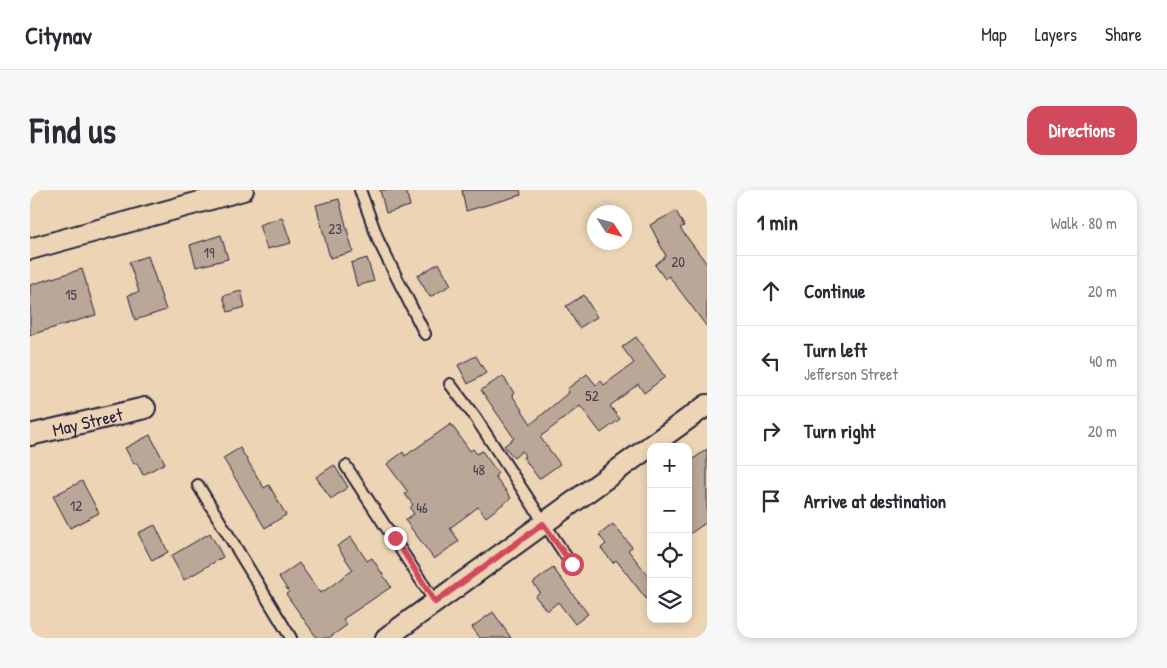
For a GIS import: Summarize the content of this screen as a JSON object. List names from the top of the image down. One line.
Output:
{"streets":{"street":["May Street"]},"house_numbers":["23","19","20","15","52","48","12","46"],"north":"bottom right","page":{"header":"Citynav","nav":["Map","Layers","Share"],"buttons":"Directions","title":"Find us","heading":["1 min","Walk · 80 m"],"list":[["Continue","20 m"],["Turn left","Jefferson Street","40 m"],["Turn right","20 m"],"Arrive at destination"],"map_buttons":["+","−"]}}
